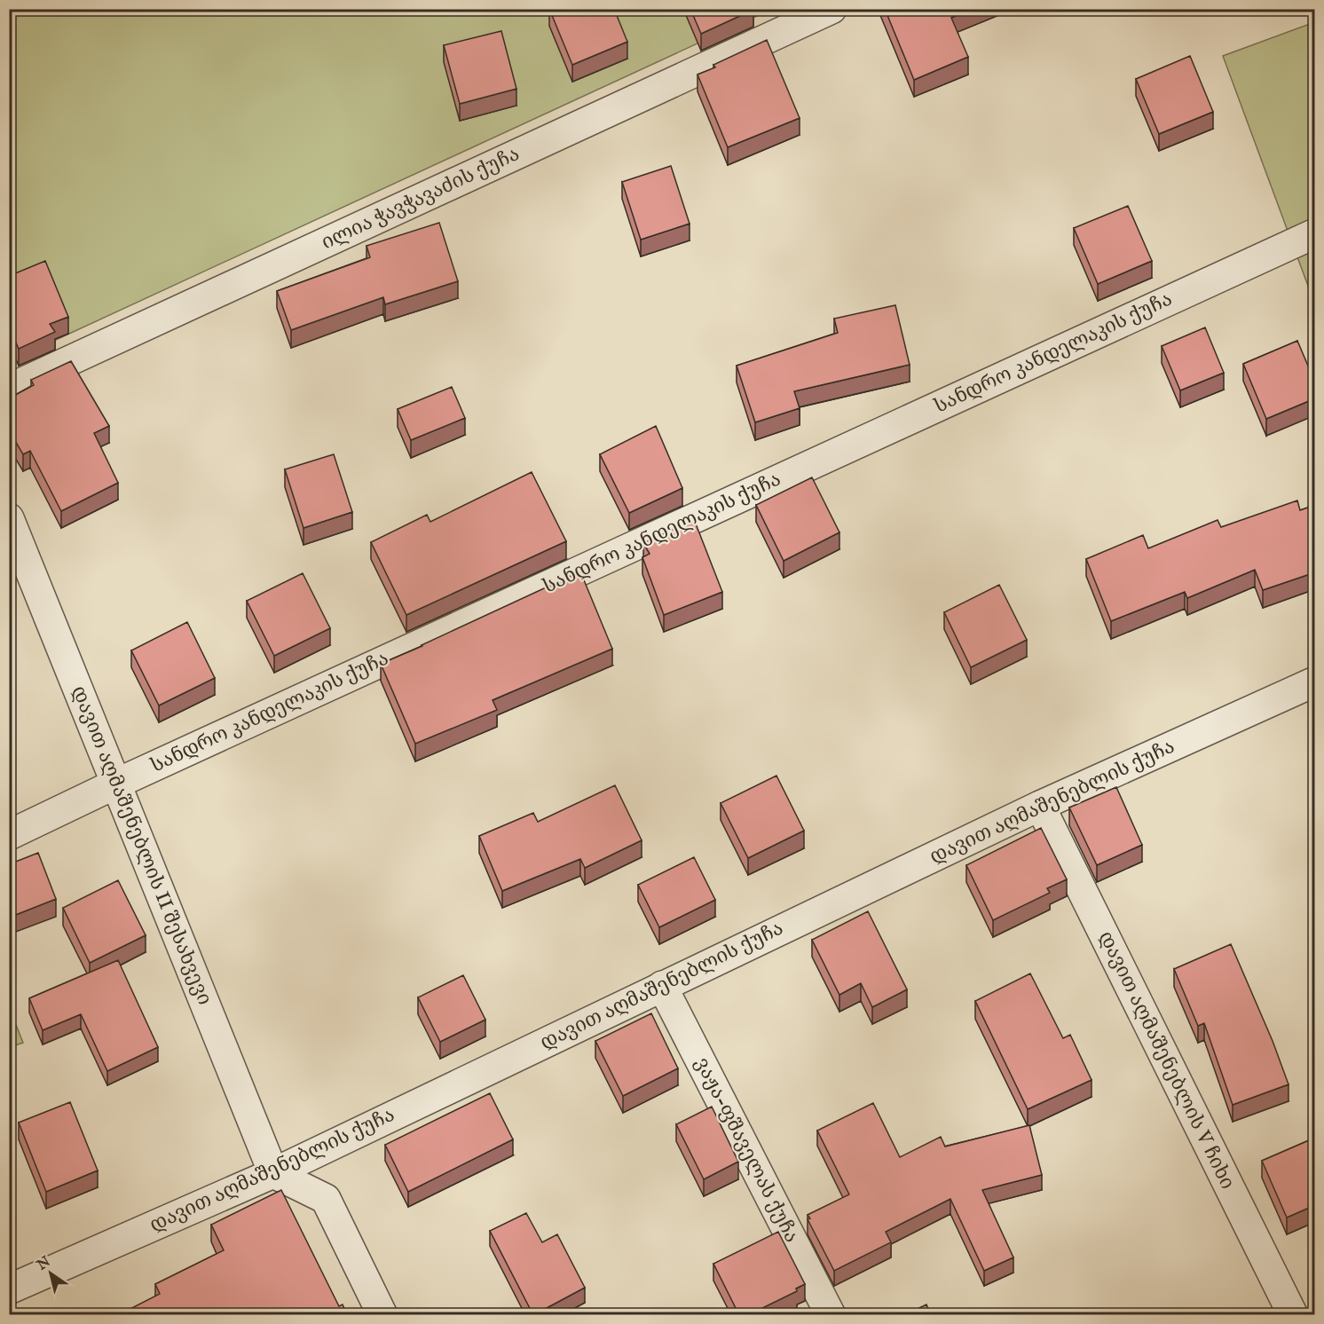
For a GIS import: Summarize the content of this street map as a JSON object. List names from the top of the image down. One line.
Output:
{"streets":{"street":["ილია ჭავჭავაძის ქუჩა","სანდრო კანდელაკის ქუჩა","დავით აღმაშენებლის ქუჩა","დავით აღმაშენებლის II შესახვევი","დავით აღმაშენებლის V ჩიხი","ვაჟა-ფშაველას ქუჩა"]},"crossings":[["სანდრო კანდელაკის ქუჩა","დავით აღმაშენებლის II შესახვევი"],["დავით აღმაშენებლის ქუჩა","დავით აღმაშენებლის II შესახვევი"],["დავით აღმაშენებლის ქუჩა","დავით აღმაშენებლის V ჩიხი"],["დავით აღმაშენებლის ქუჩა","ვაჟა-ფშაველას ქუჩა"]],"north":"top left"}
